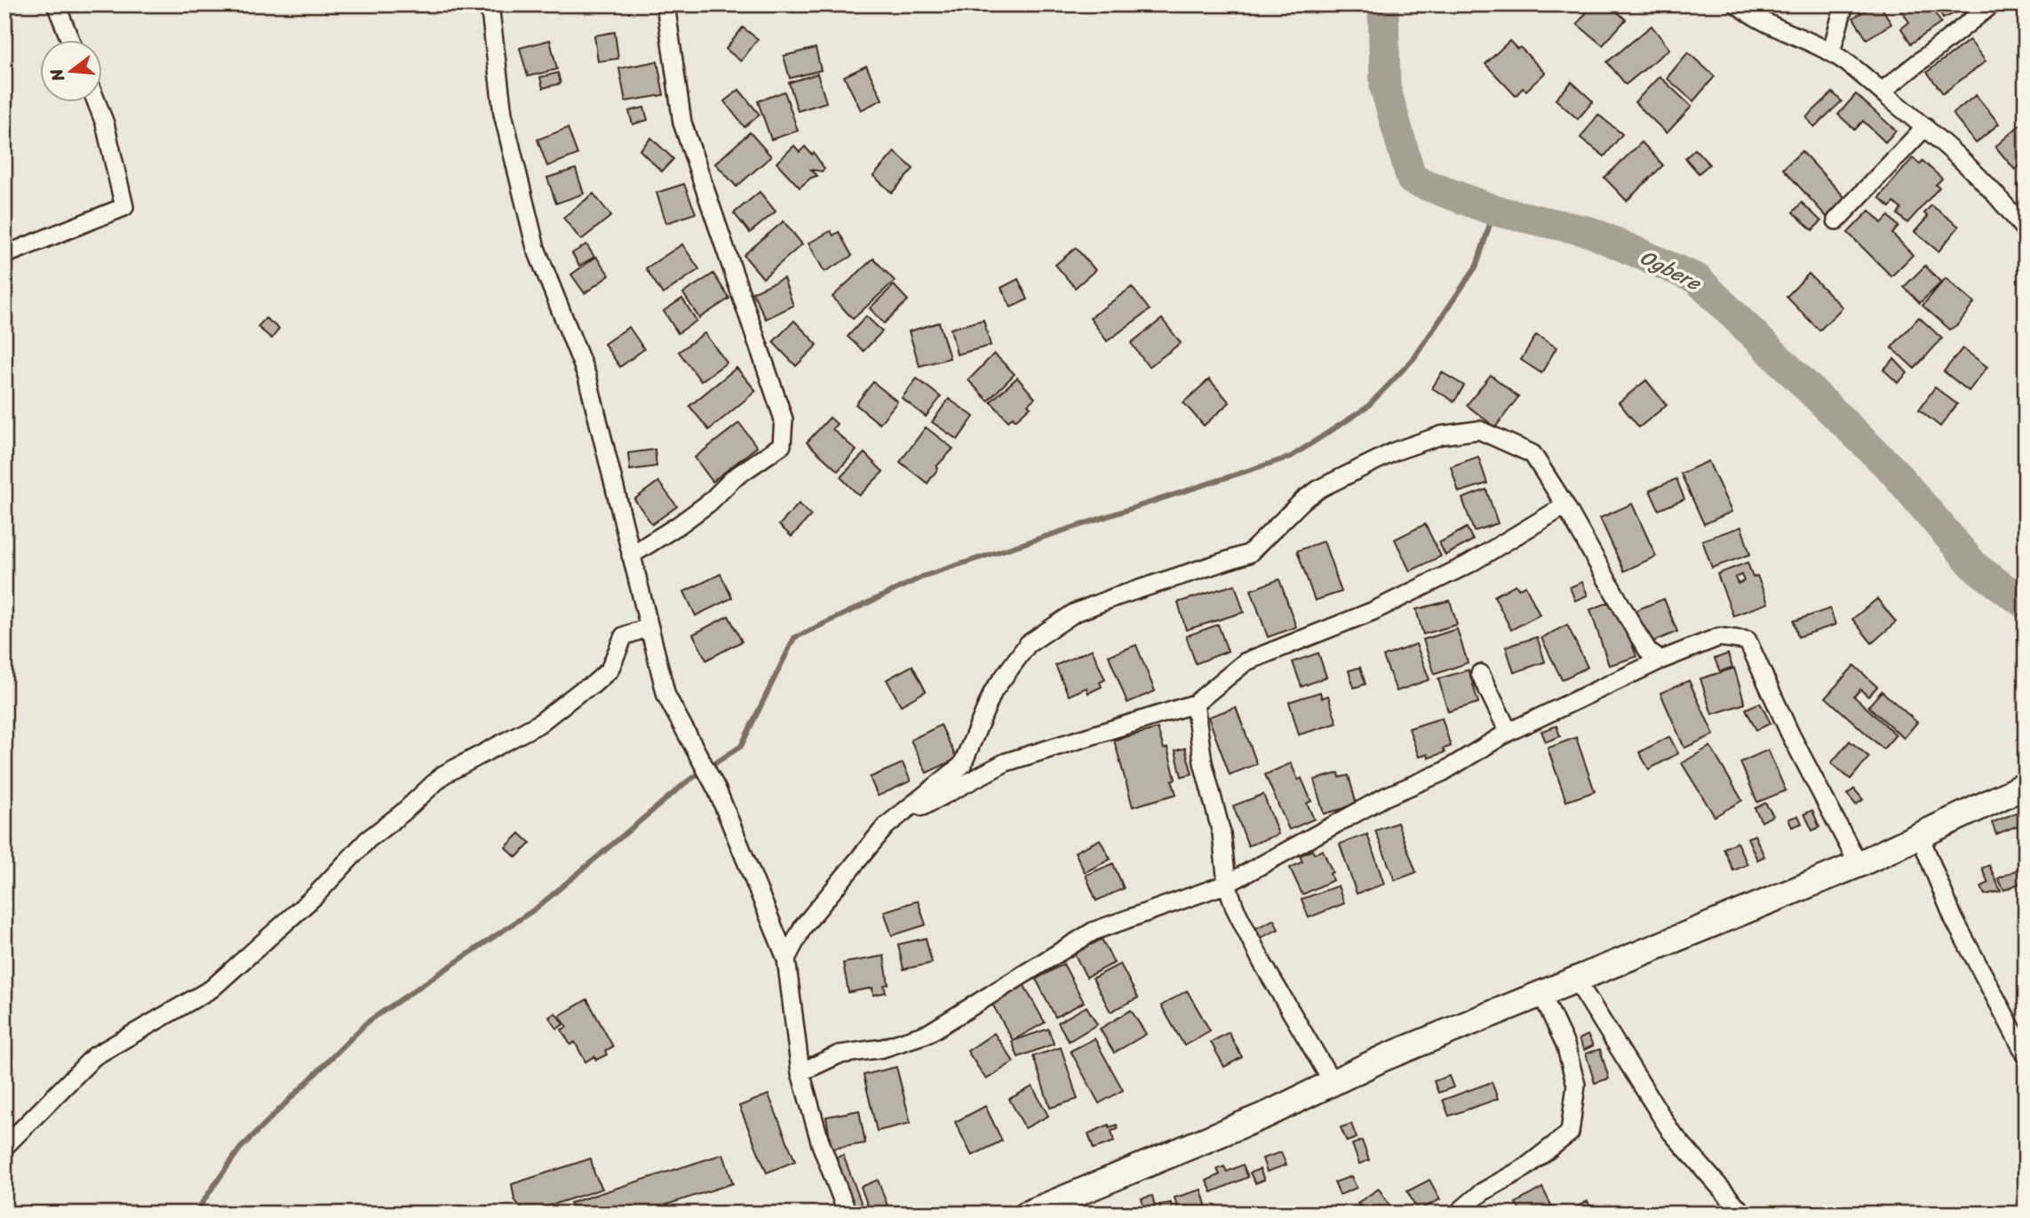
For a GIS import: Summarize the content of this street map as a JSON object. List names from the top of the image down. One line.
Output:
{"water":["Ogbere"],"north":"left"}
